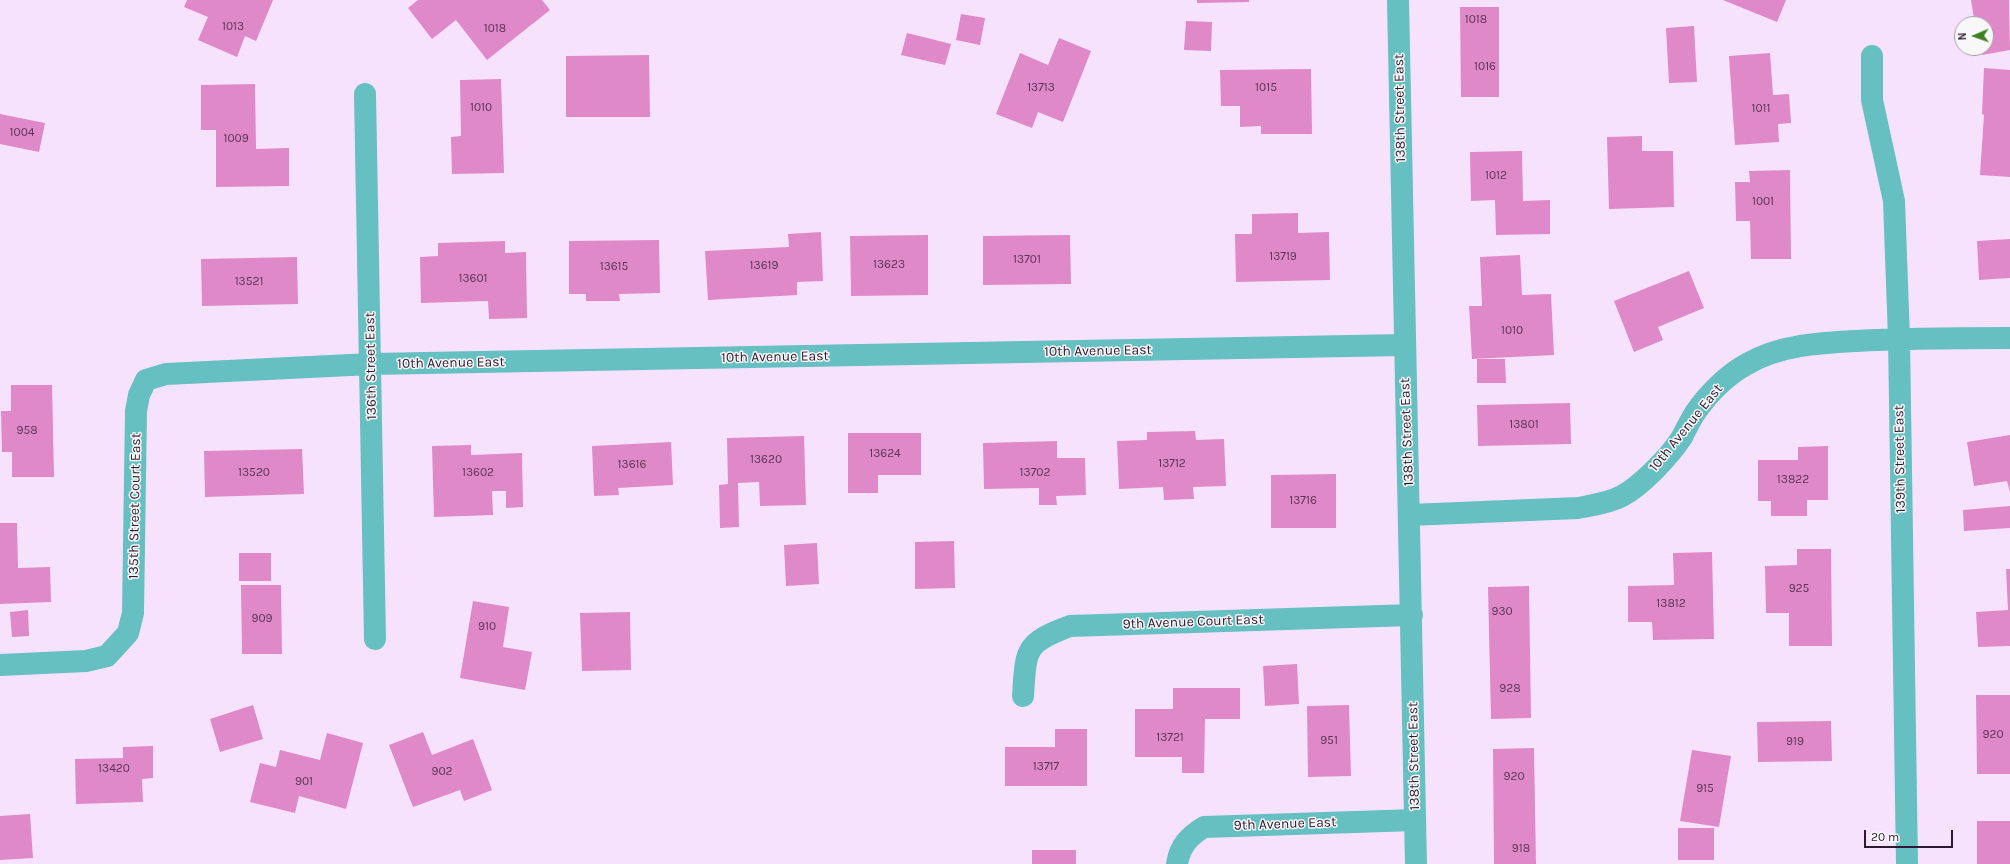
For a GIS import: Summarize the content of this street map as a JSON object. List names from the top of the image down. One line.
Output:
{"streets":{"street":["138th Street East","10th Avenue East","136th Street East","139th Street East","135th Street Court East","9th Avenue Court East","9th Avenue East"]},"crossings":[["138th Street East","10th Avenue East"],["138th Street East","9th Avenue Court East"],["138th Street East","9th Avenue East"],["10th Avenue East","136th Street East"],["10th Avenue East","139th Street East"],["10th Avenue East","135th Street Court East"]],"house_numbers":["1018","1013","1018","1016","13713","1015","1010","1011","1004","1009","1012","1001","13719","13701","13623","13619","13615","13601","13521","1010","13801","958","13624","13620","13712","13616","13520","13602","13702","13822","13716","925","13812","930","909","910","928","920","13721","951","919","13717","13420","902","920","901","915","918"],"scale_bar":"20 m","north":"left"}
